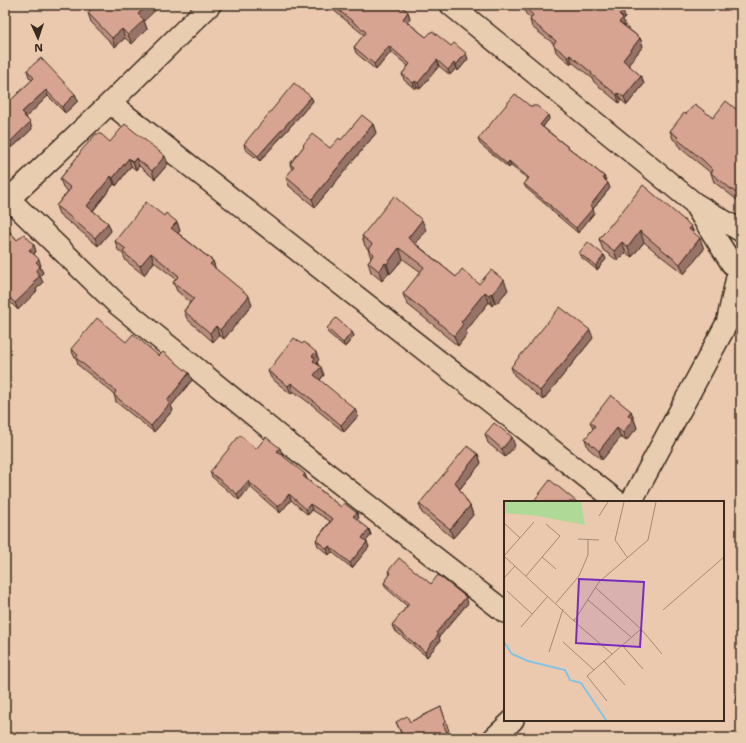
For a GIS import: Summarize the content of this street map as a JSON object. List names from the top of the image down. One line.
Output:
{"north":"bottom"}
